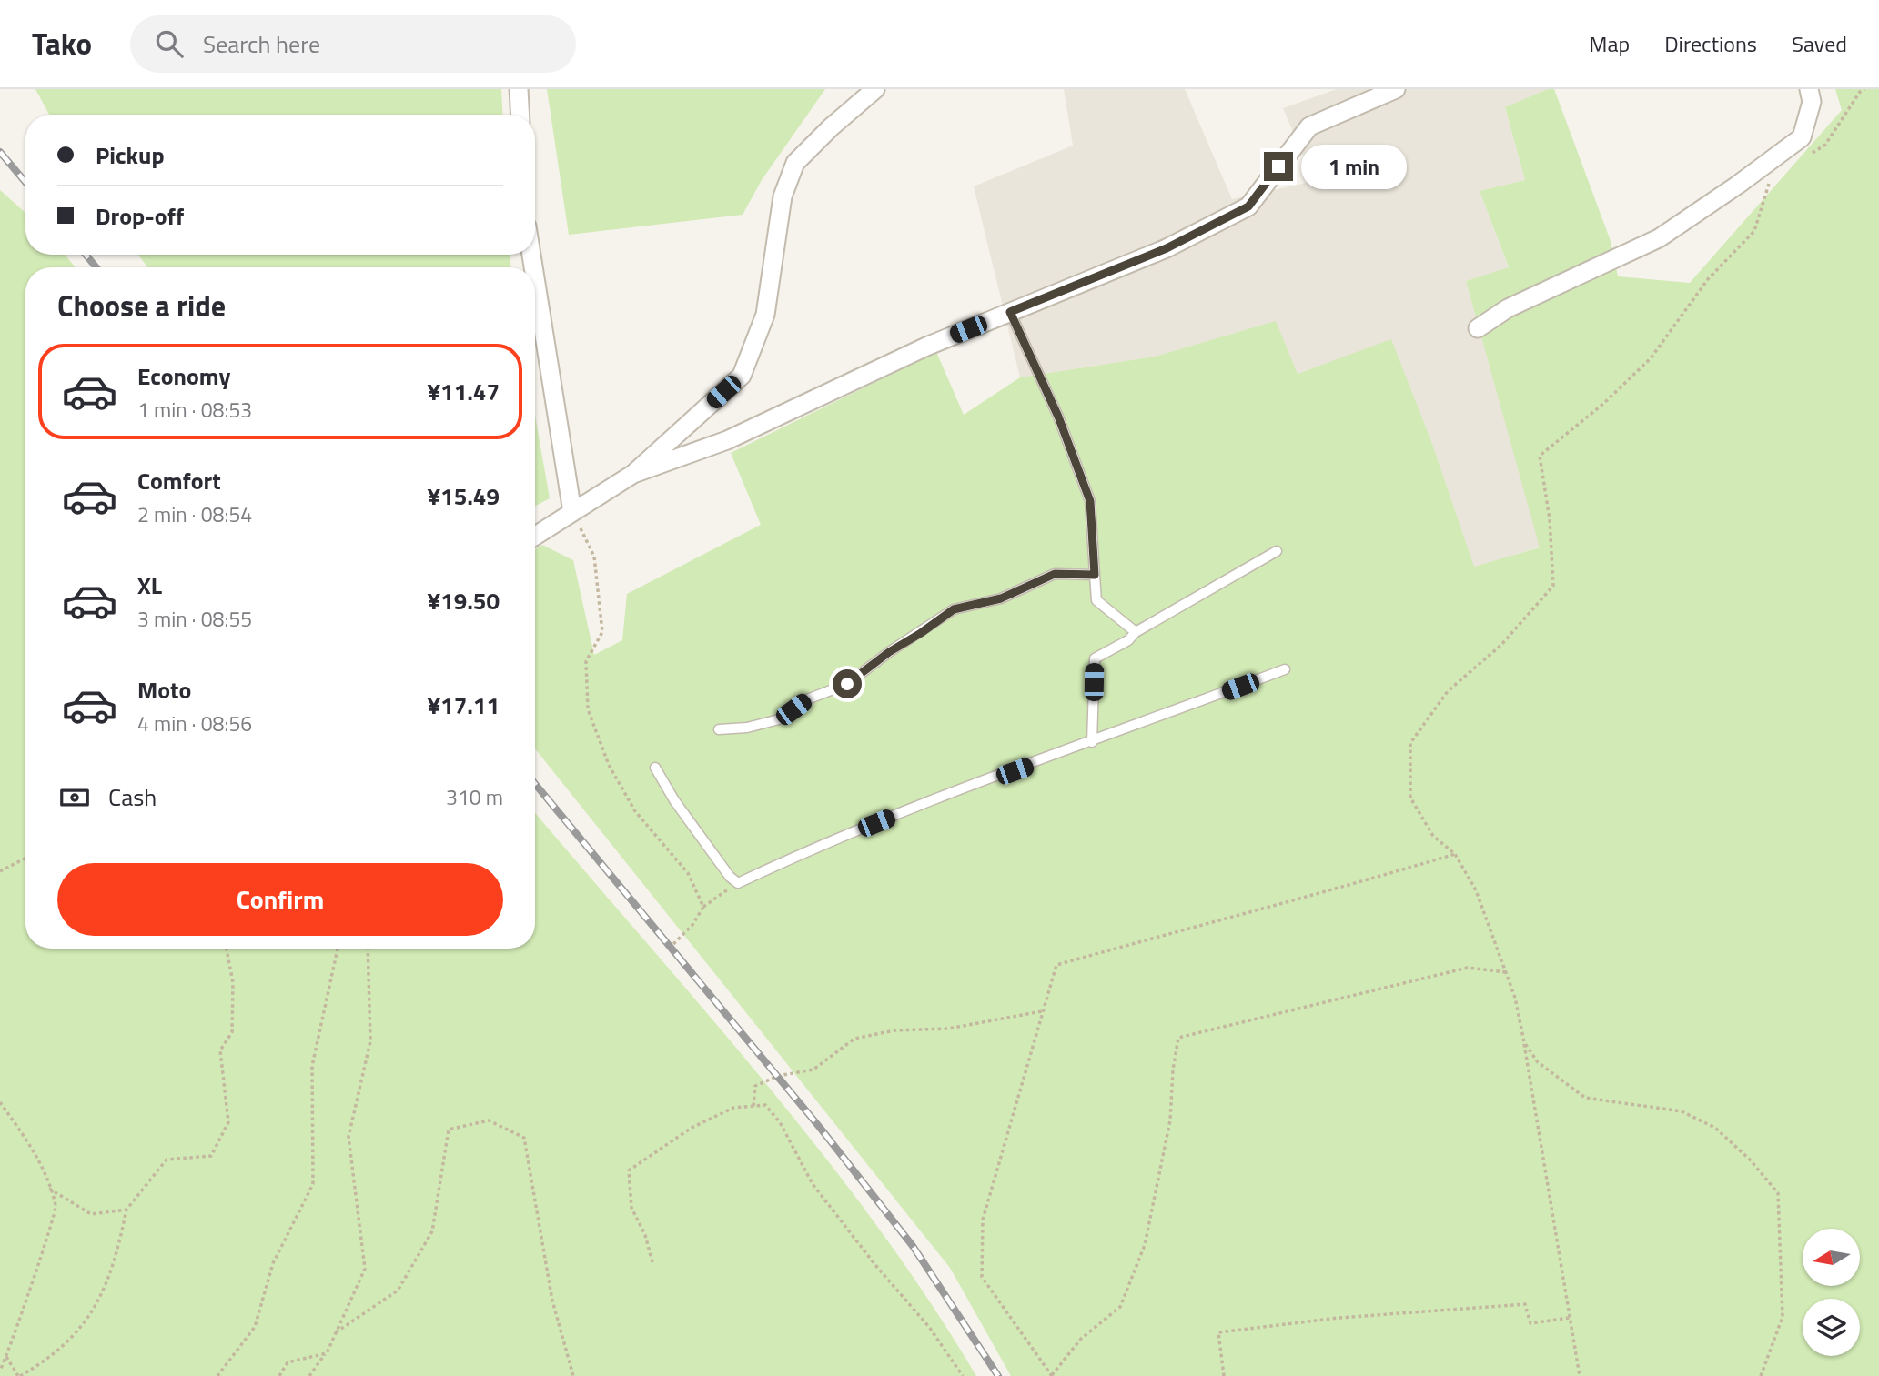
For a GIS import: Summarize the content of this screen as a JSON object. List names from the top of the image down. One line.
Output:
{"north":"left","page":{"header":"Tako","search":"Search here","nav":["Map","Directions","Saved"],"banner":["Pickup","Drop-off"],"bubble":"1 min","heading":"Choose a ride","list":[{"name":"Economy","note":"1 min · 08:53","value":"¥11.47"},{"name":"Comfort","note":"2 min · 08:54","value":"¥15.49"},{"name":"XL","note":"3 min · 08:55","value":"¥19.50"},{"name":"Moto","note":"4 min · 08:56","value":"¥17.11"}],"pay":["Cash","310 m"],"buttons":"Confirm"}}
